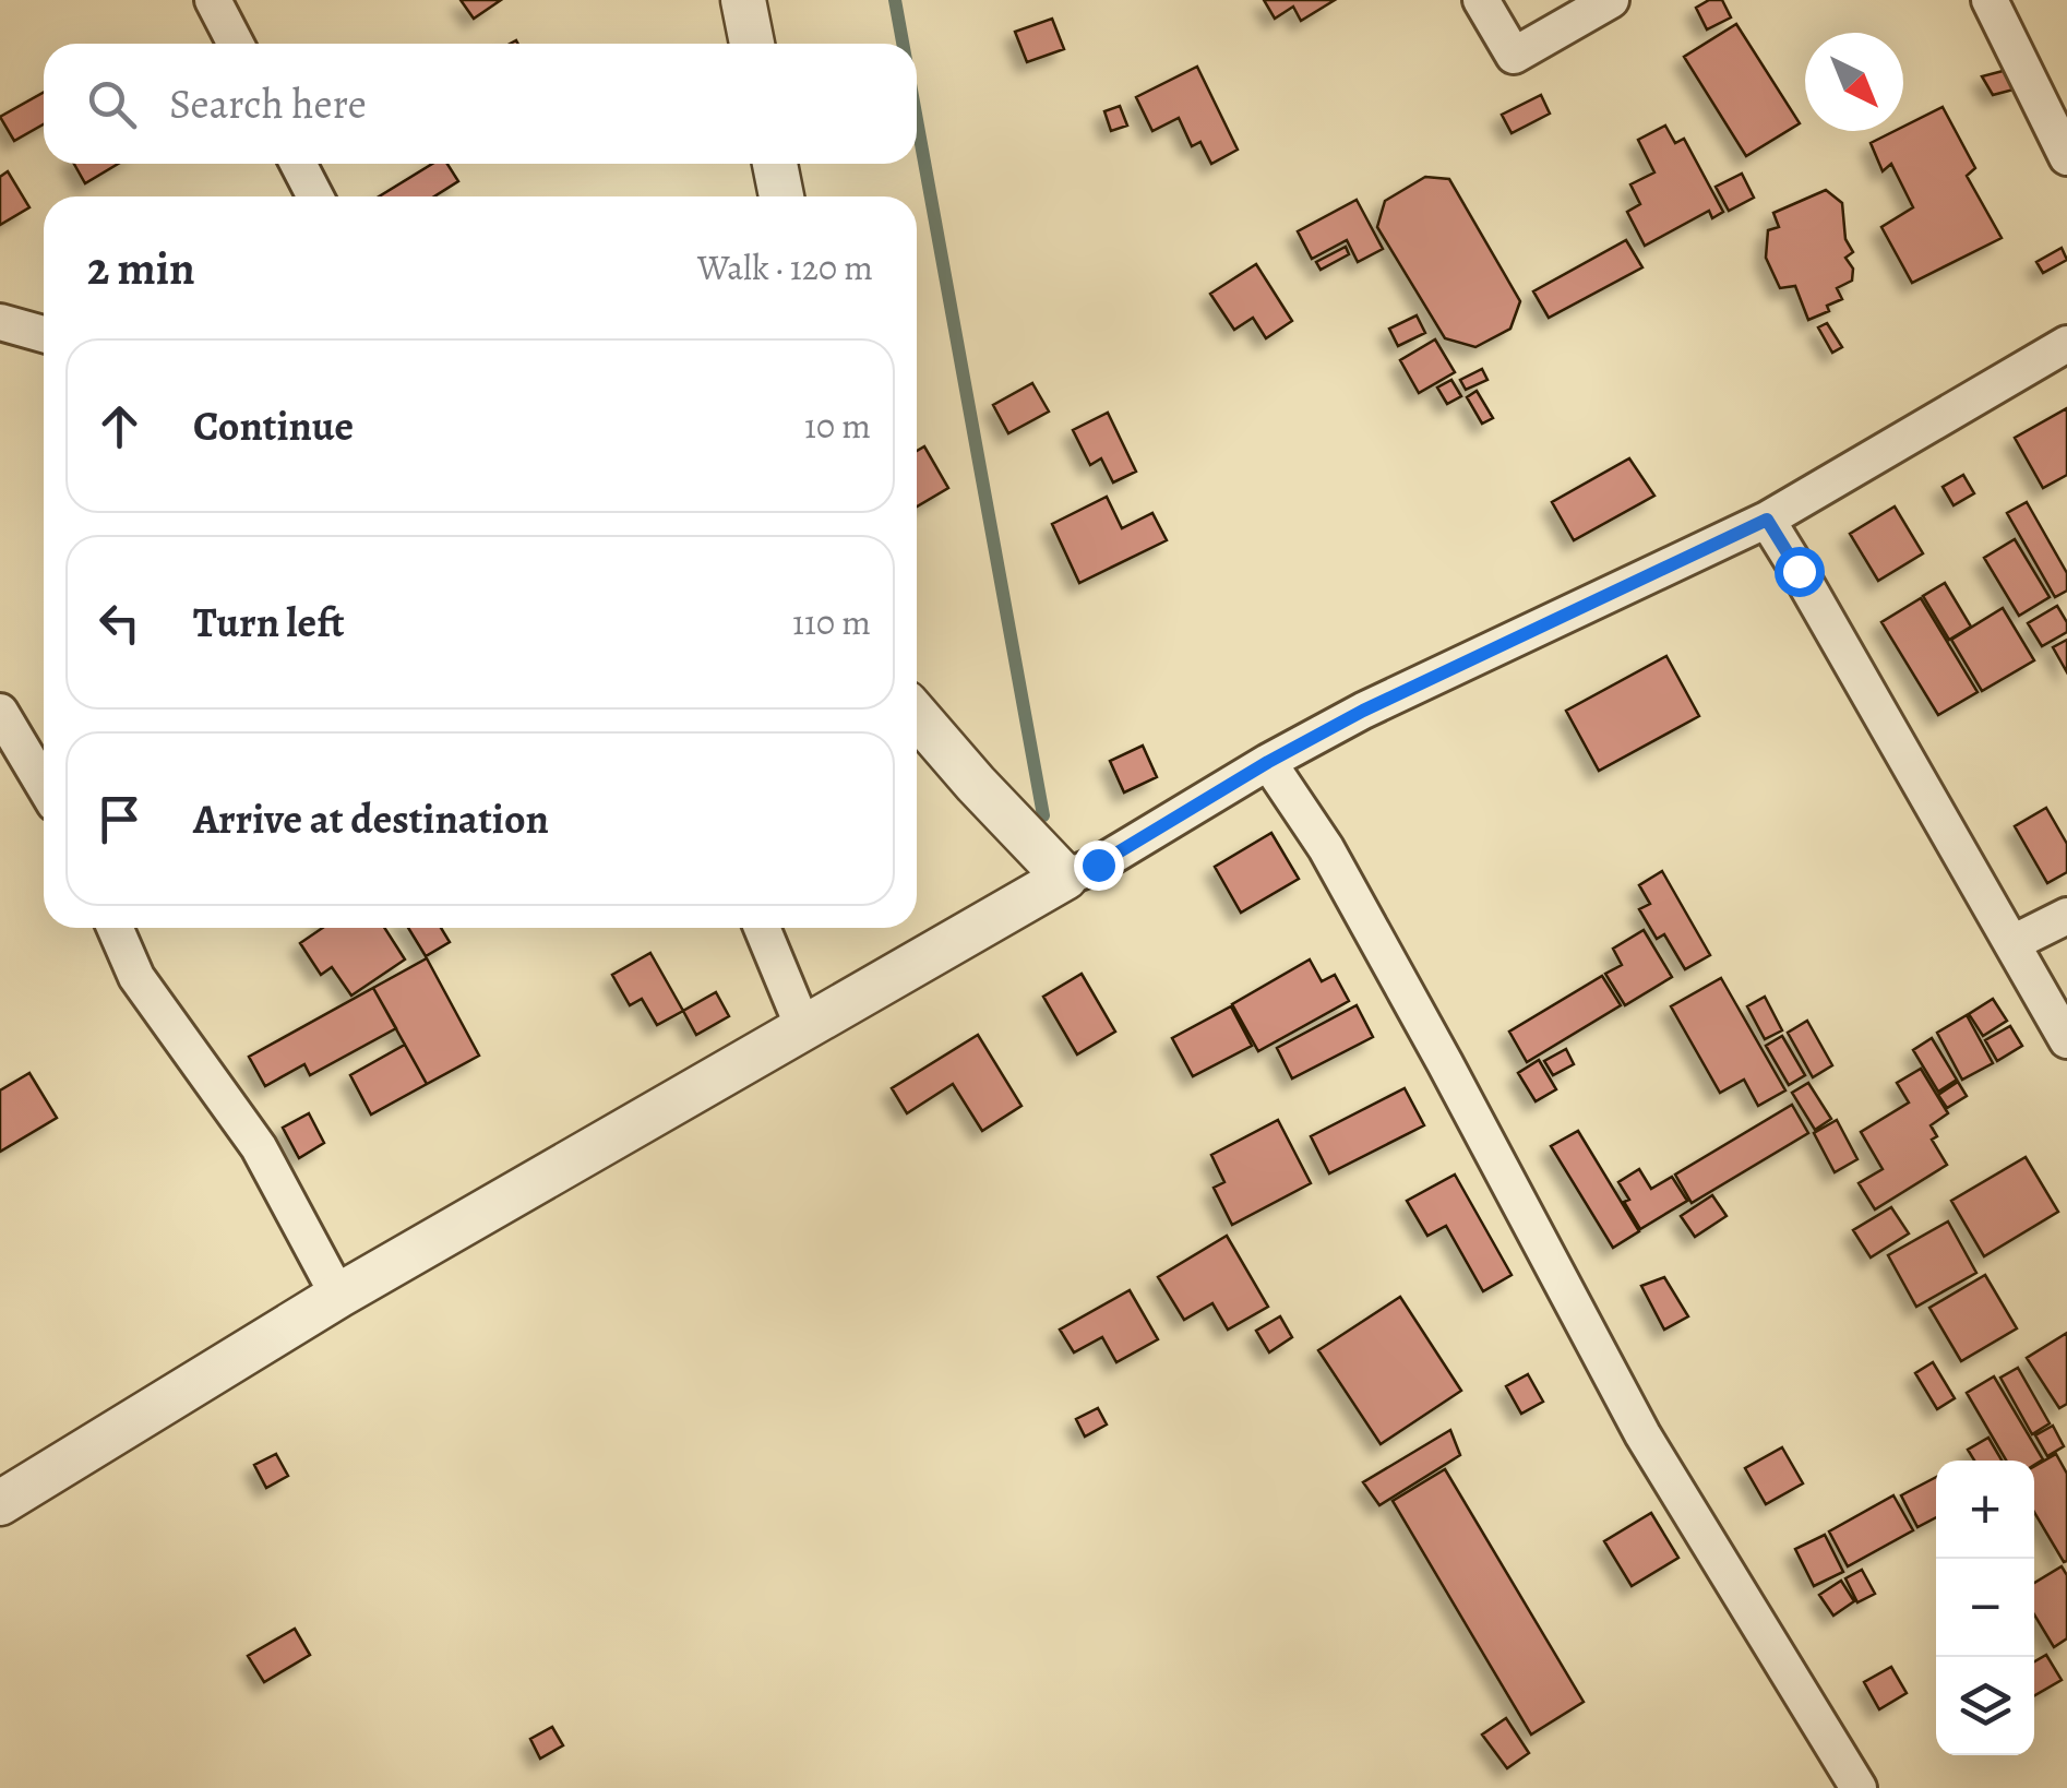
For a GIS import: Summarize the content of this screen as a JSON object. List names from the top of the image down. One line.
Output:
{"north":"bottom right","page":{"search":"Search here","heading":["2 min","Walk · 120 m"],"list":[["Continue","10 m"],["Turn left","110 m"],"Arrive at destination"],"map_buttons":["+","−"]}}
